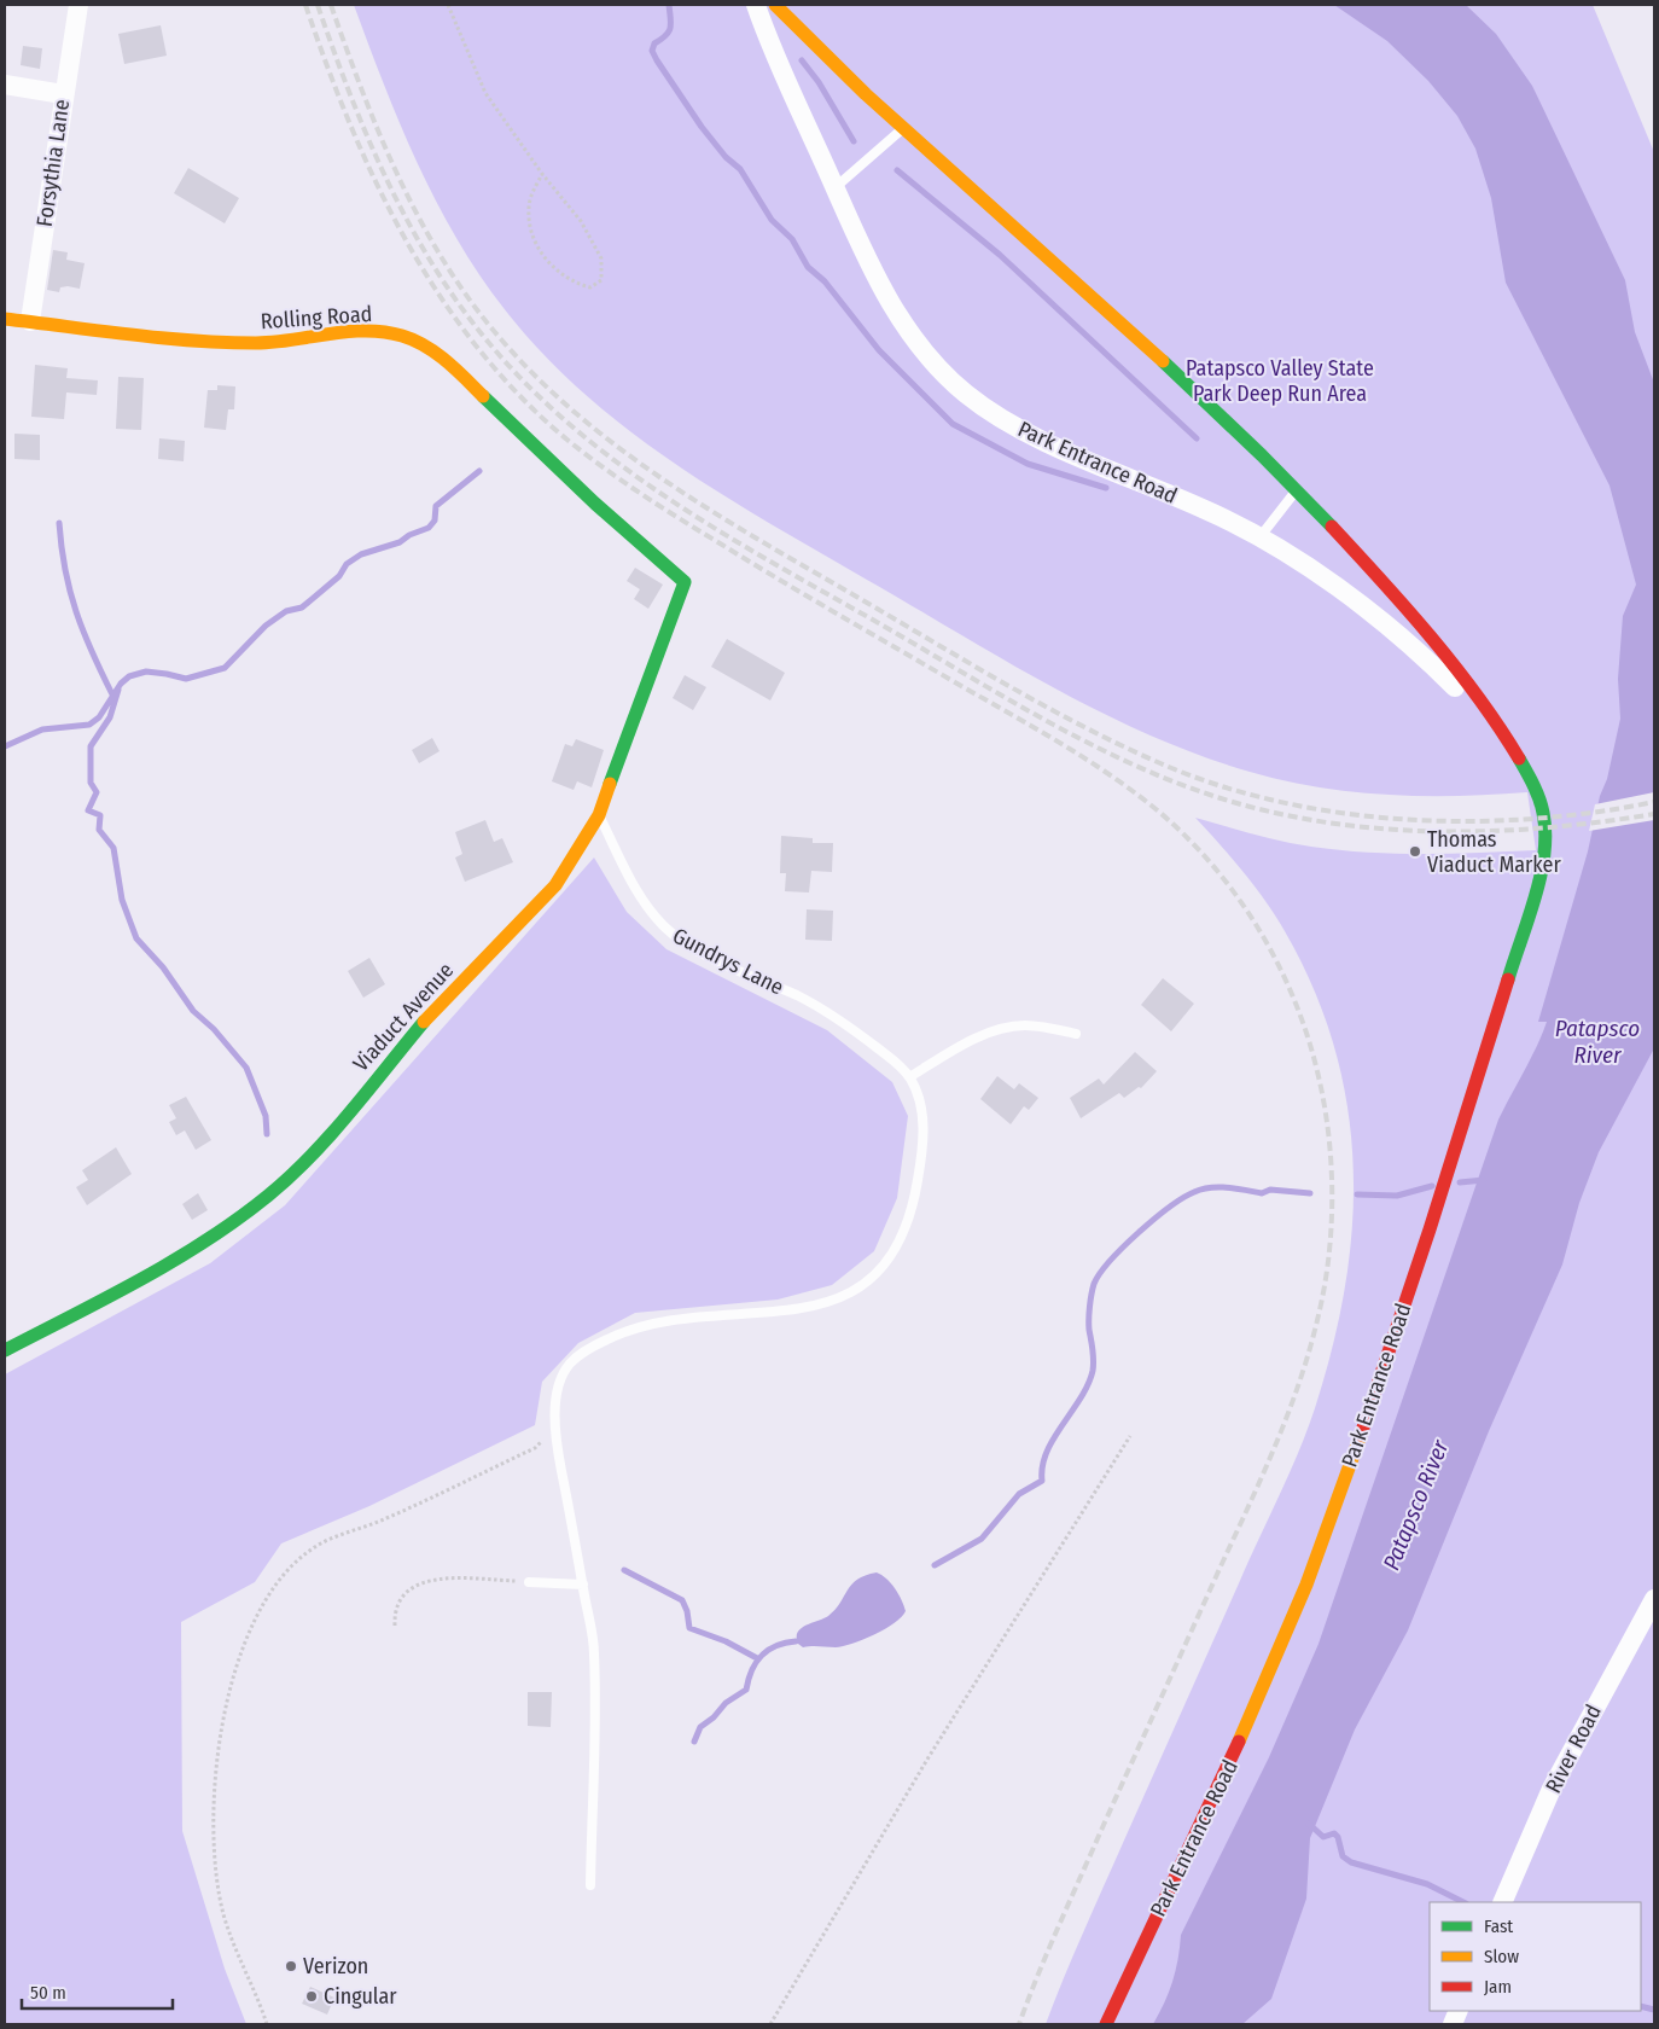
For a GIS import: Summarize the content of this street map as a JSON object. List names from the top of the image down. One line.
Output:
{"streets":{"street":["Forsythia Lane","Rolling Road","Park Entrance Road","Viaduct Avenue","River Road"],"lane":["Gundrys Lane"]},"crossings":[["Forsythia Lane","Rolling Road"],["Rolling Road","Viaduct Avenue"],["Gundrys Lane","Viaduct Avenue"]],"water":["Patapsco River"],"parks":["Patapsco Valley State Park Deep Run Area"],"places":["Thomas Viaduct Marker","Verizon","Cingular"],"legend":["Fast","Slow","Jam"],"scale_bar":"50 m"}
